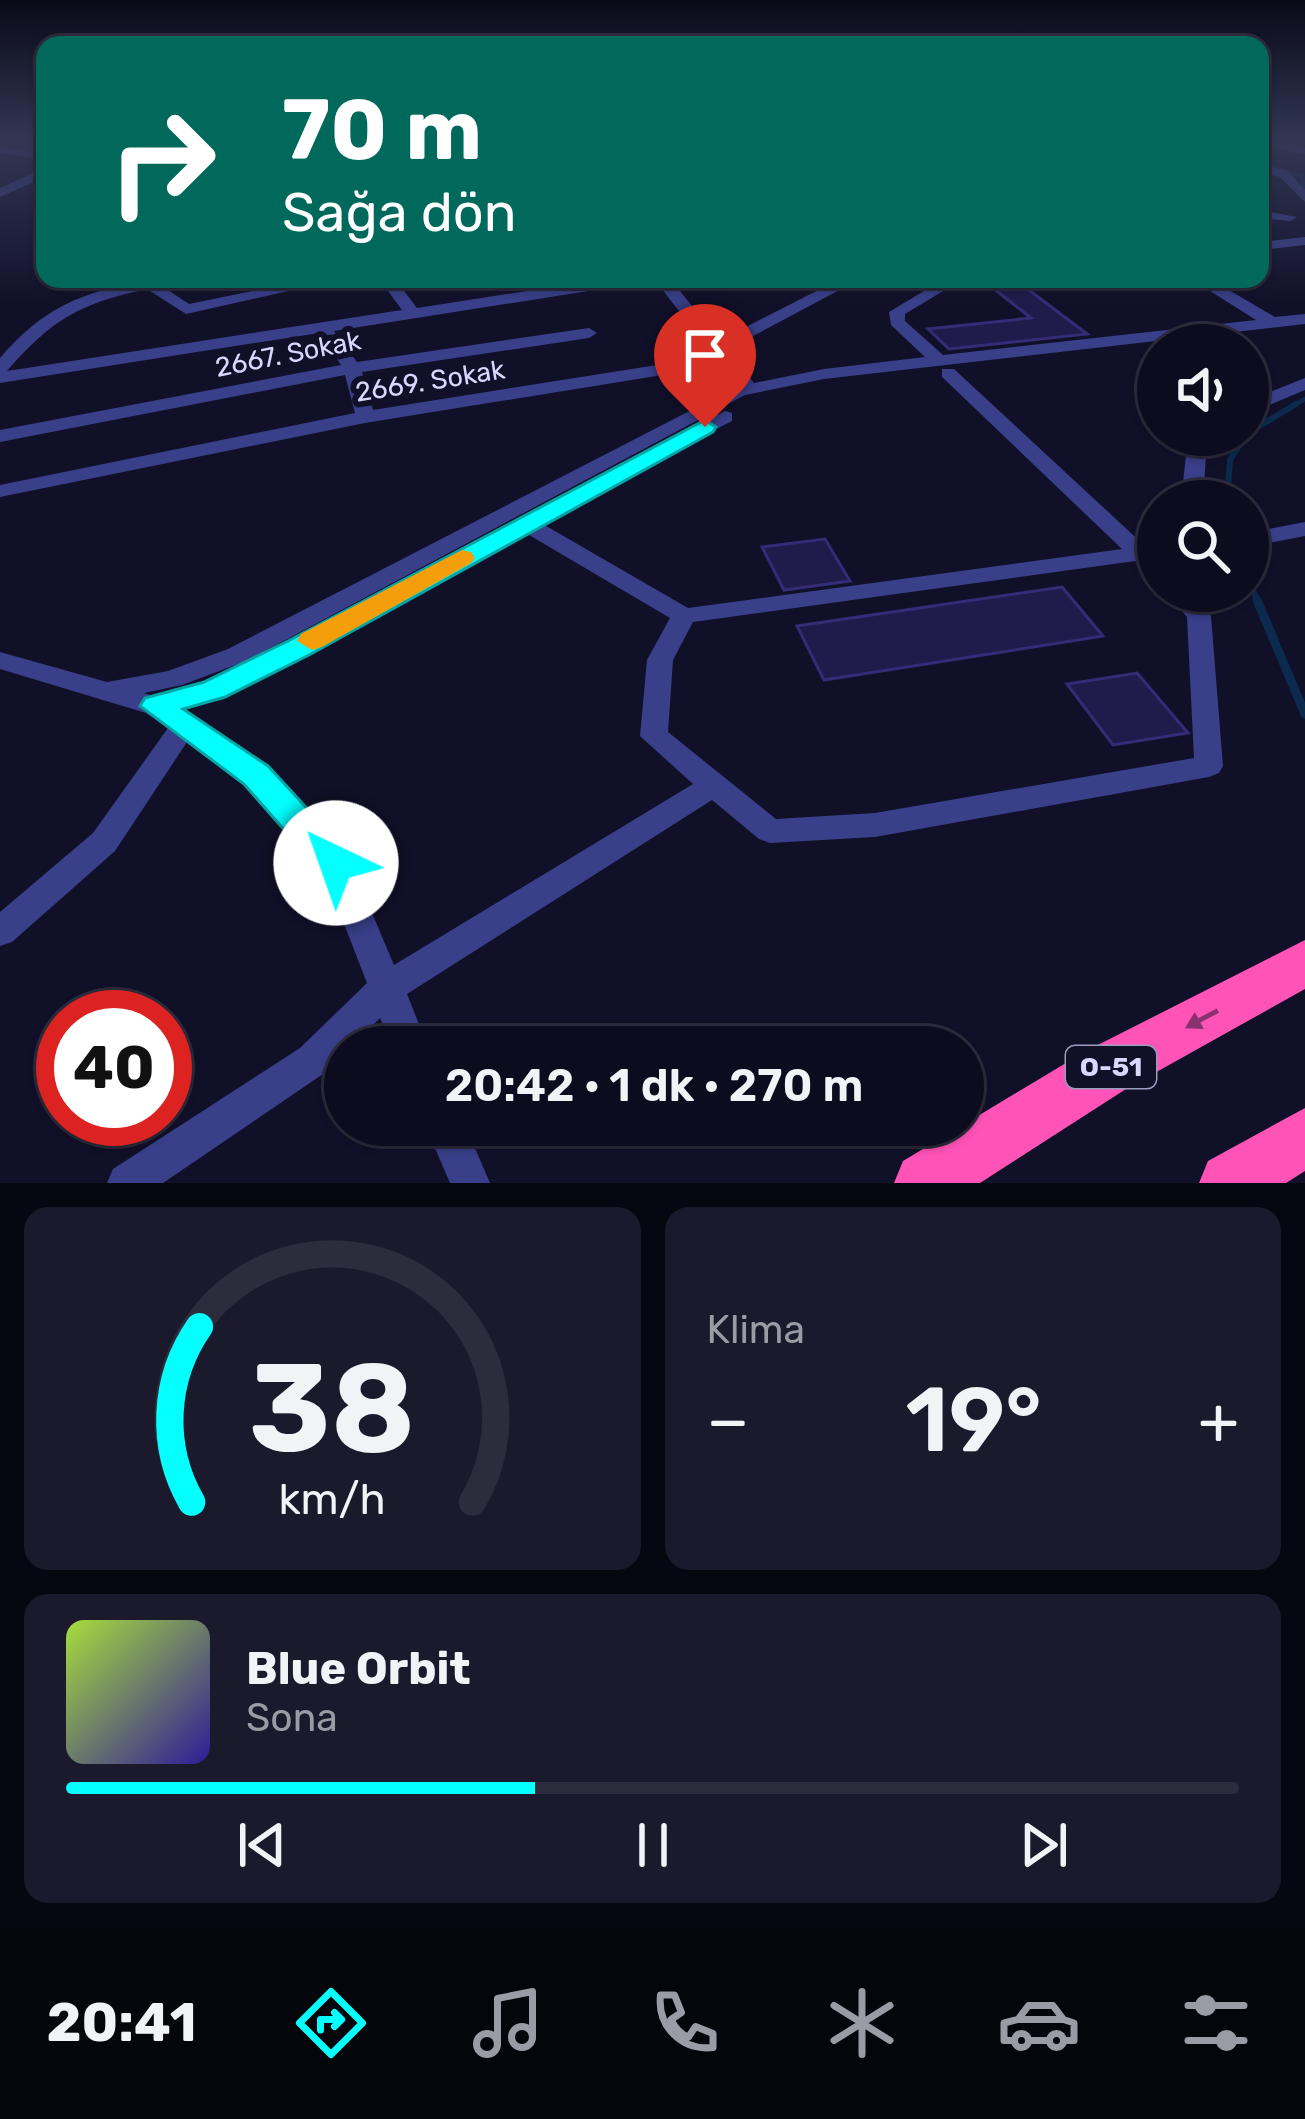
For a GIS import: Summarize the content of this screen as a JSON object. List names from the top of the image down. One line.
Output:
{"streets":{"highway":["O-51"],"street":["2667. Sokak","2669. Sokak"]},"page":{"turn":["70 m","Sağa dön"],"limit":"40","trip":"20:42 · 1 dk · 270 m","tile":"Klima","heat":["−","19°","+"],"song":["Blue Orbit","Sona"],"tabs":"20:41","gauge":["38","km/h"]}}
